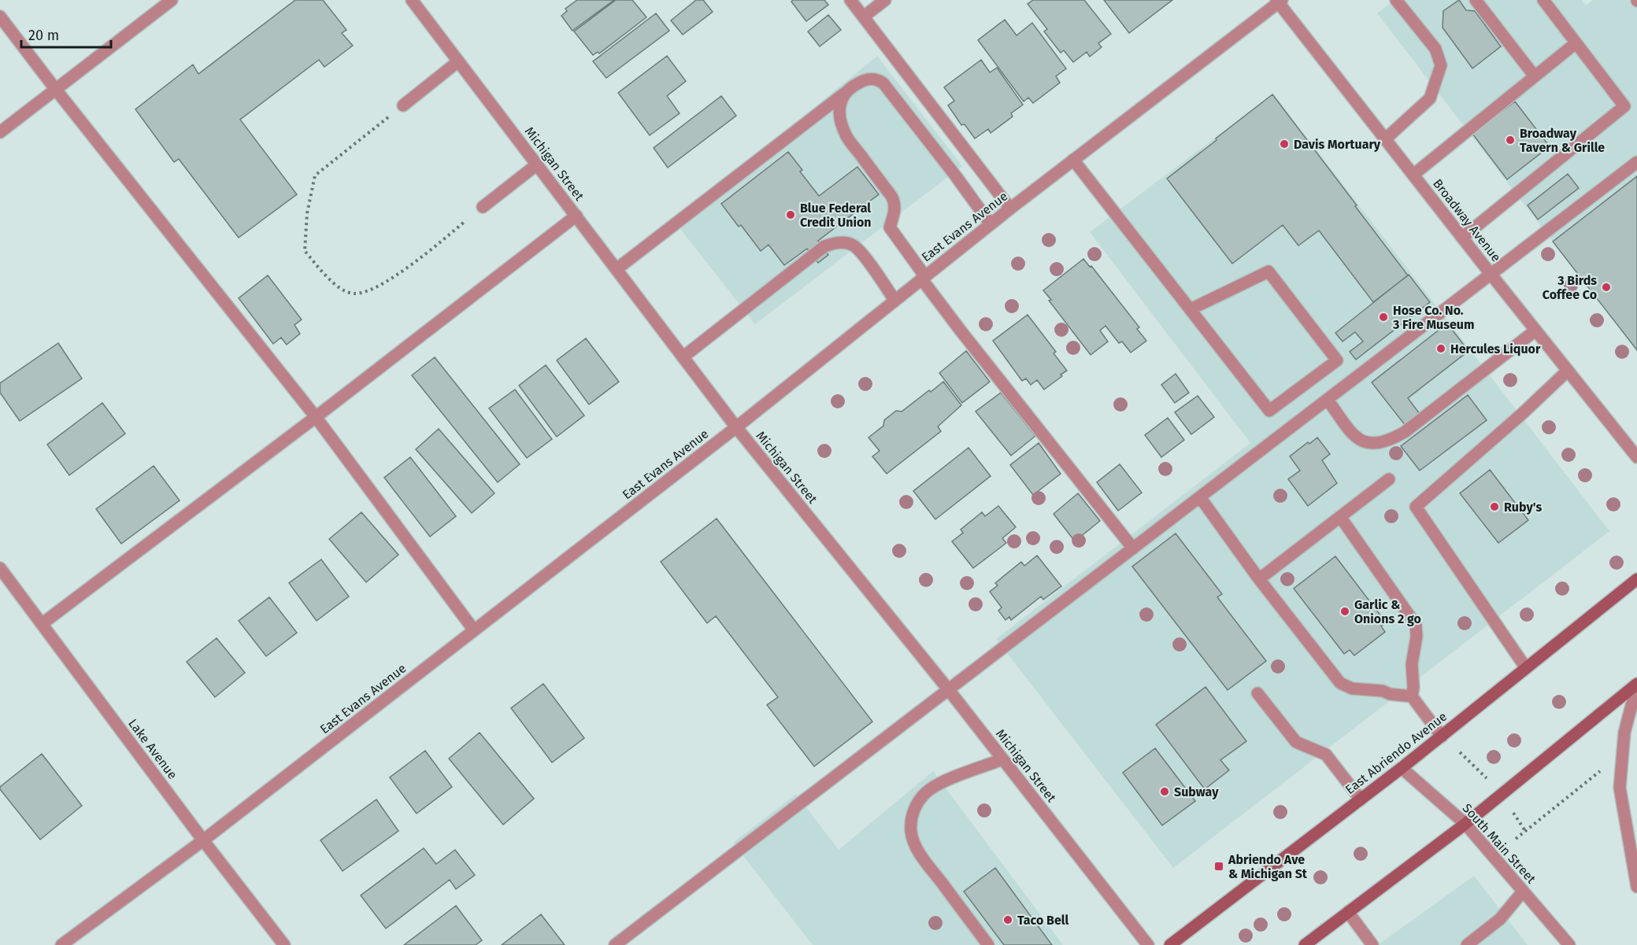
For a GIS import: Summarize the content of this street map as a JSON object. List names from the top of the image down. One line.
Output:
{"streets":{"main road":["East Abriendo Avenue"],"street":["Michigan Street","Broadway Avenue","East Evans Avenue","Lake Avenue","South Main Street"]},"crossings":[["Michigan Street","East Evans Avenue"],["Broadway Avenue","East Evans Avenue"],["East Evans Avenue","Lake Avenue"],["East Abriendo Avenue","South Main Street"]],"places":{"other":["Broadway Tavern & Grille","Davis Mortuary","Blue Federal Credit Union","3 Birds Coffee Co","Hose Co. No. 3 Fire Museum","Hercules Liquor","Ruby's","Garlic & Onions 2 go","Subway","Taco Bell"],"transit":["Abriendo Ave & Michigan St"]},"scale_bar":"20 m"}
